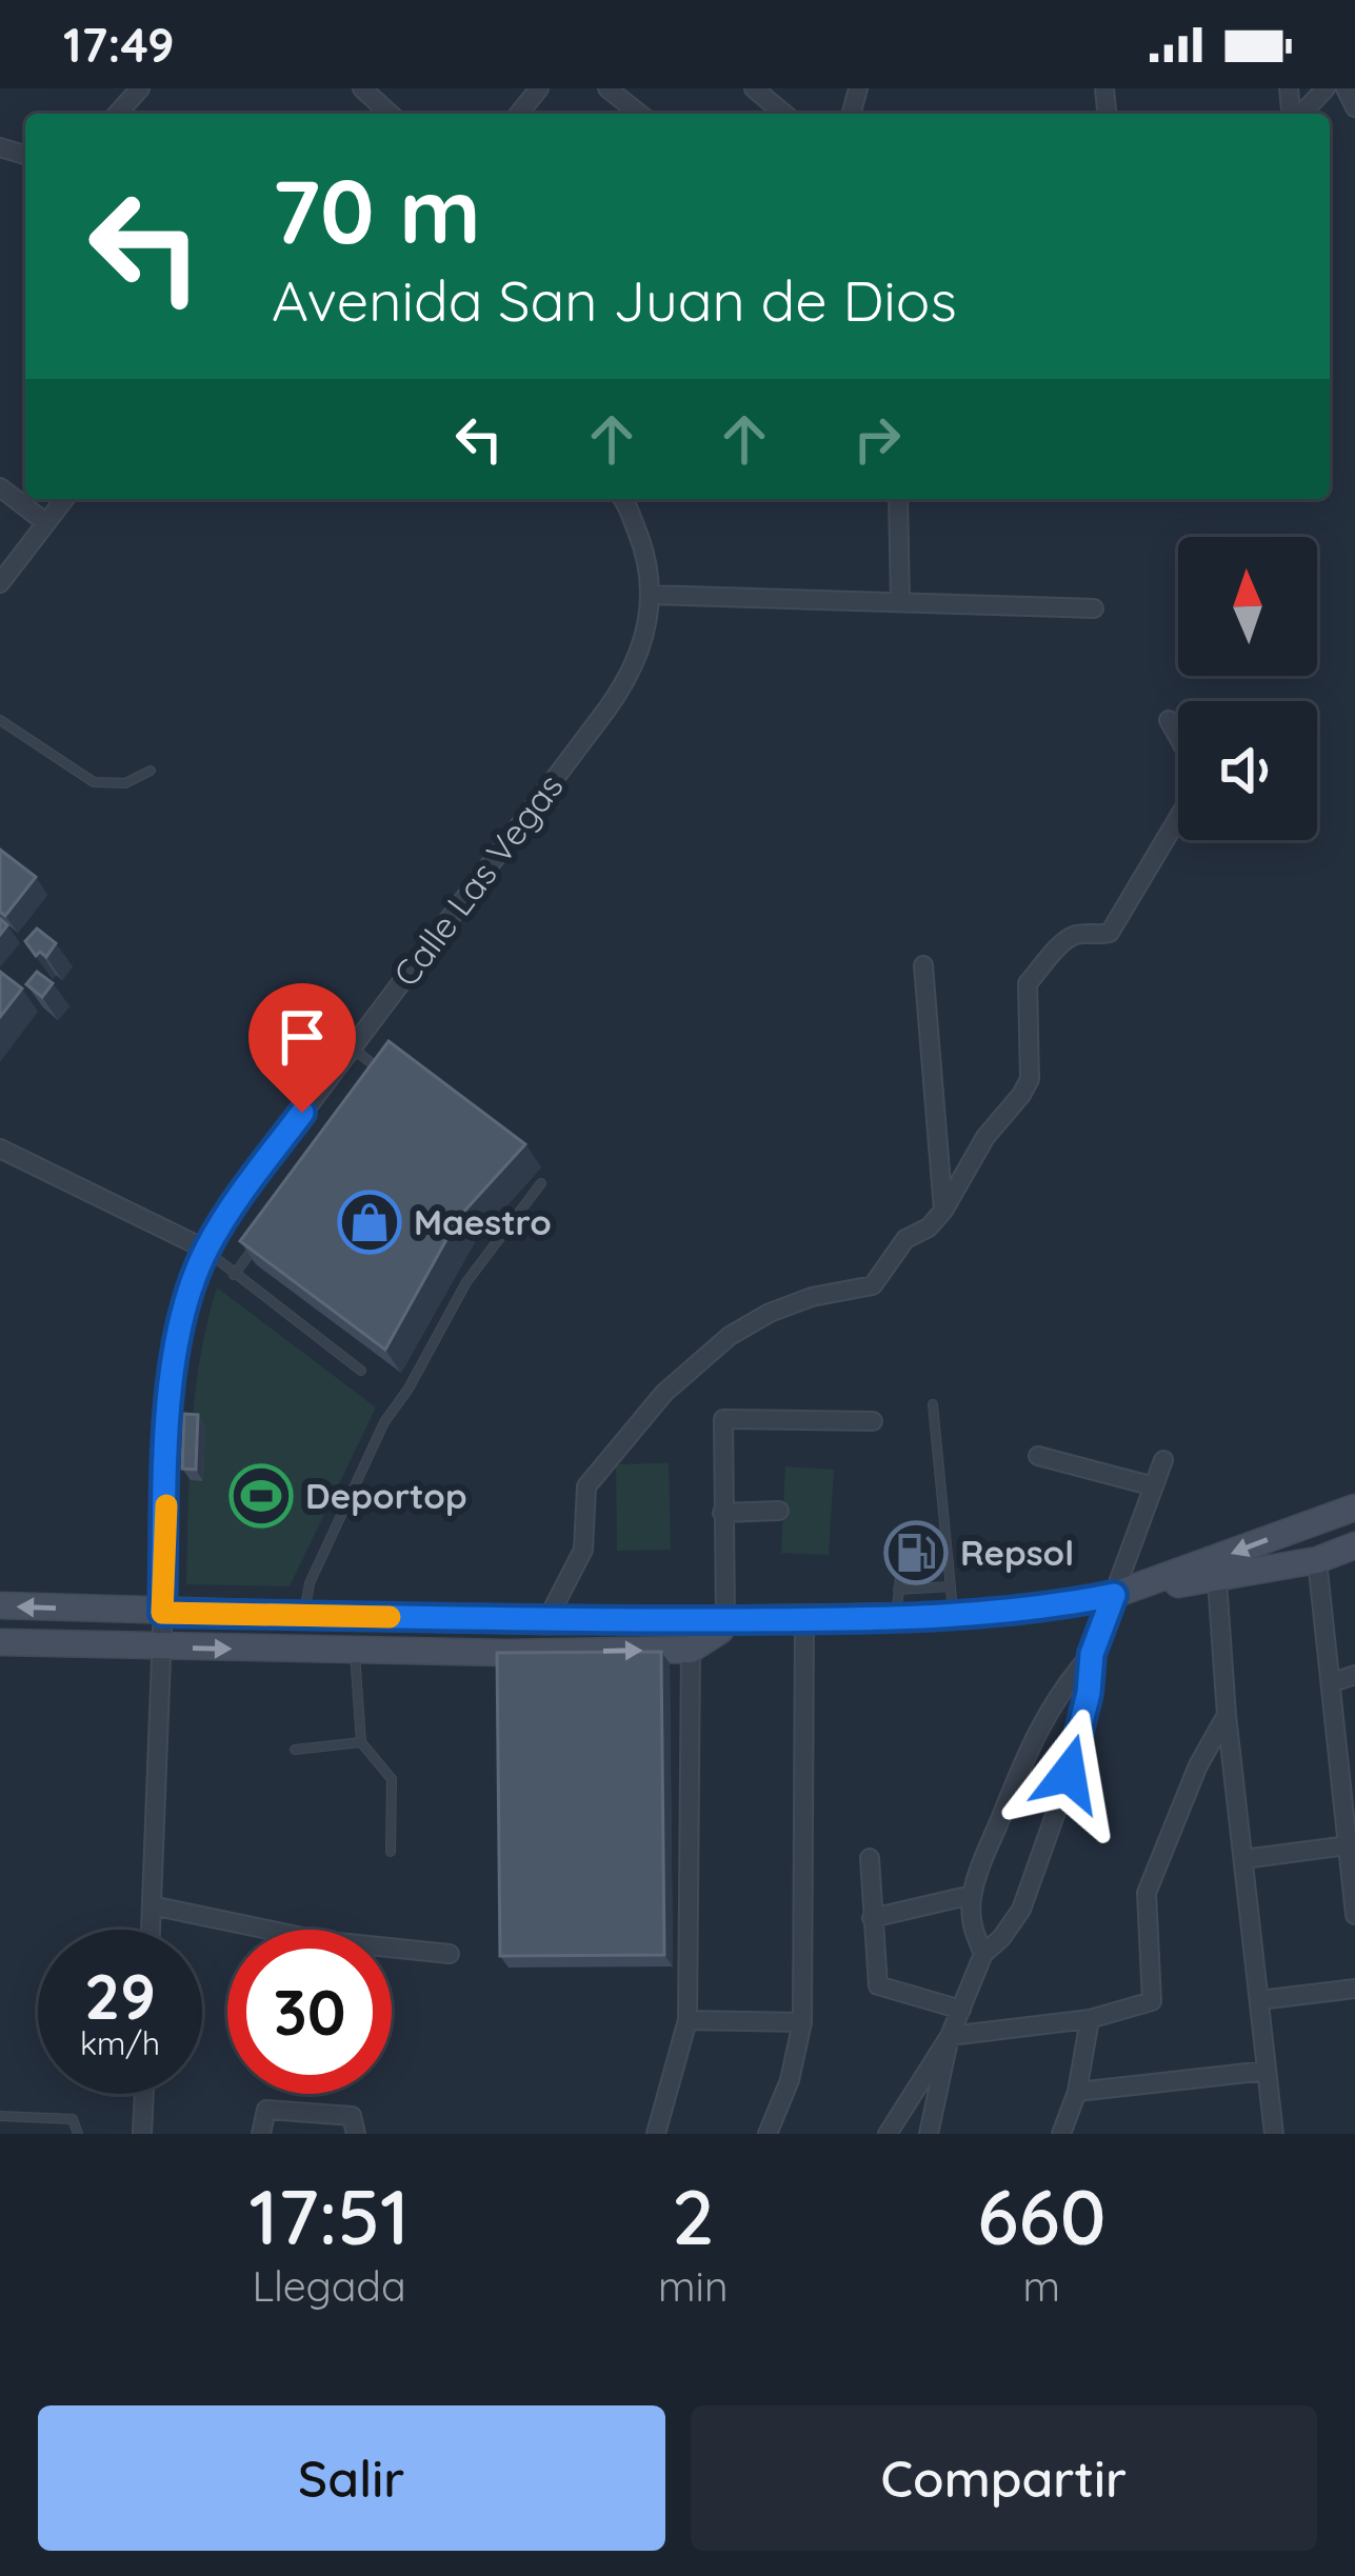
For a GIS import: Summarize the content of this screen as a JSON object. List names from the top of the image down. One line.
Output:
{"streets":{"street":["Calle Las Vegas"]},"places":{"shop":["Maestro"],"sports":["Deportop"],"fuel station":["Repsol"]},"north":"top","page":{"status":"17:49","turn":["70 m","Avenida San Juan de Dios"],"speed":"29 km/h","limit":"30","eta":["17:51","Llegada","2","min","660","m"],"buttons":["Salir","Compartir"]}}
